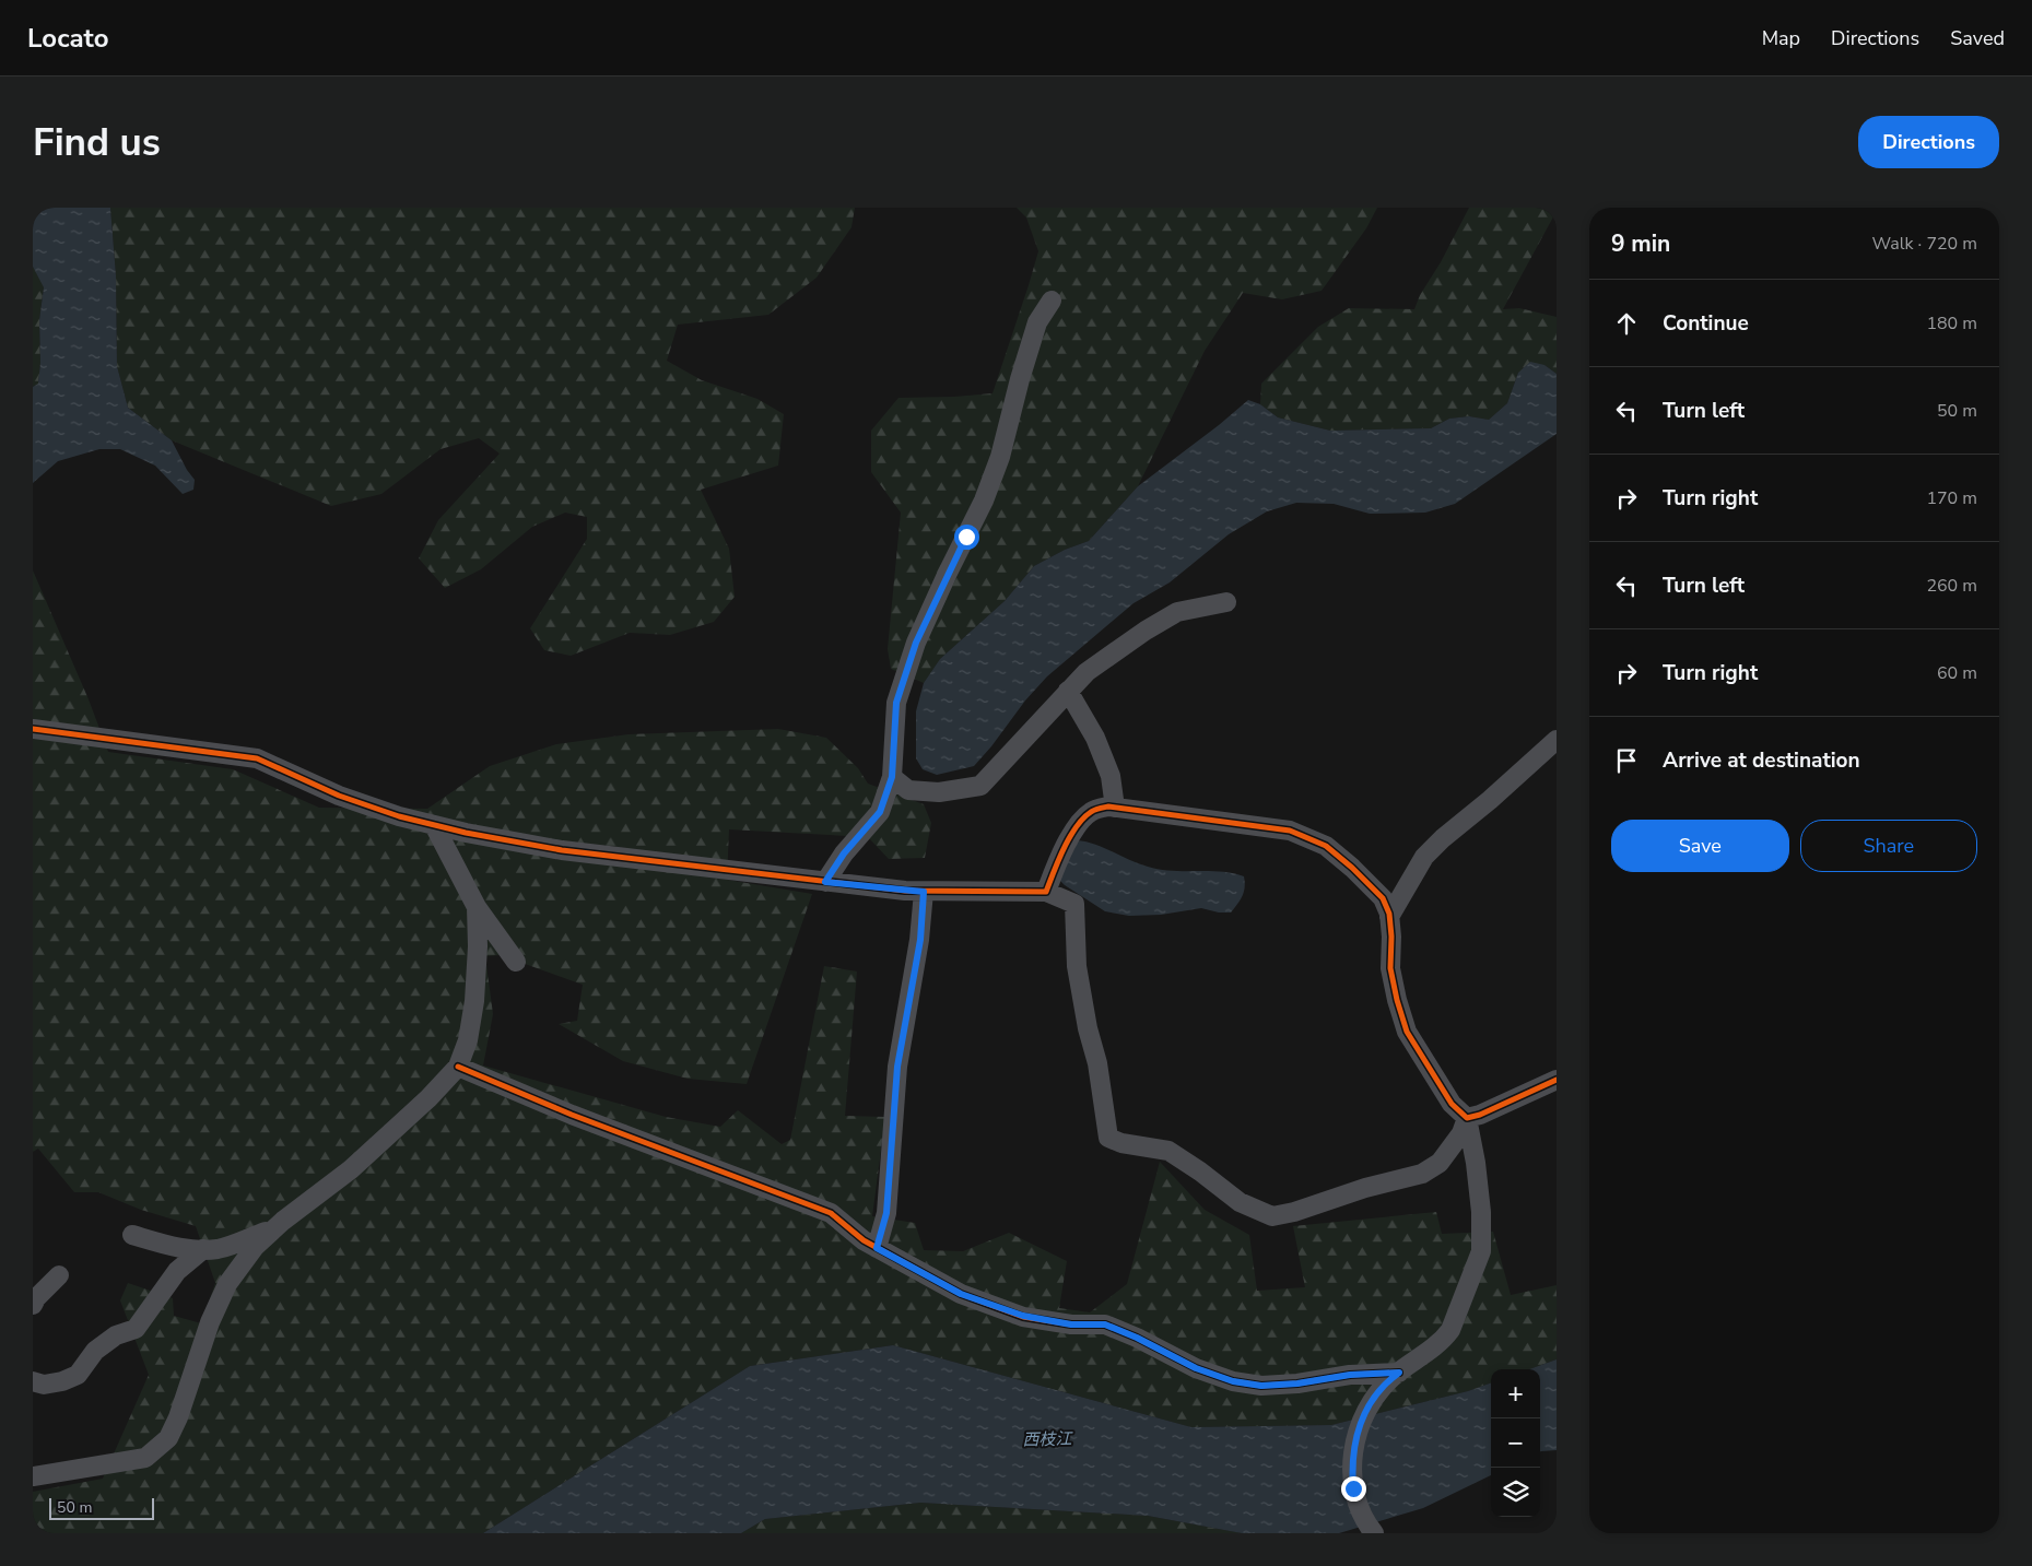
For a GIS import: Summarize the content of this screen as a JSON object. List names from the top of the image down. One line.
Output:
{"water":["西枝江"],"scale_bar":"50 m","page":{"header":"Locato","nav":["Map","Directions","Saved"],"buttons":["Directions",["Save","Share"]],"title":"Find us","heading":["9 min","Walk · 720 m"],"list":[["Continue","180 m"],["Turn left","50 m"],["Turn right","170 m"],["Turn left","260 m"],["Turn right","60 m"],"Arrive at destination"],"map_buttons":["+","−"],"scale":"50 m"}}
